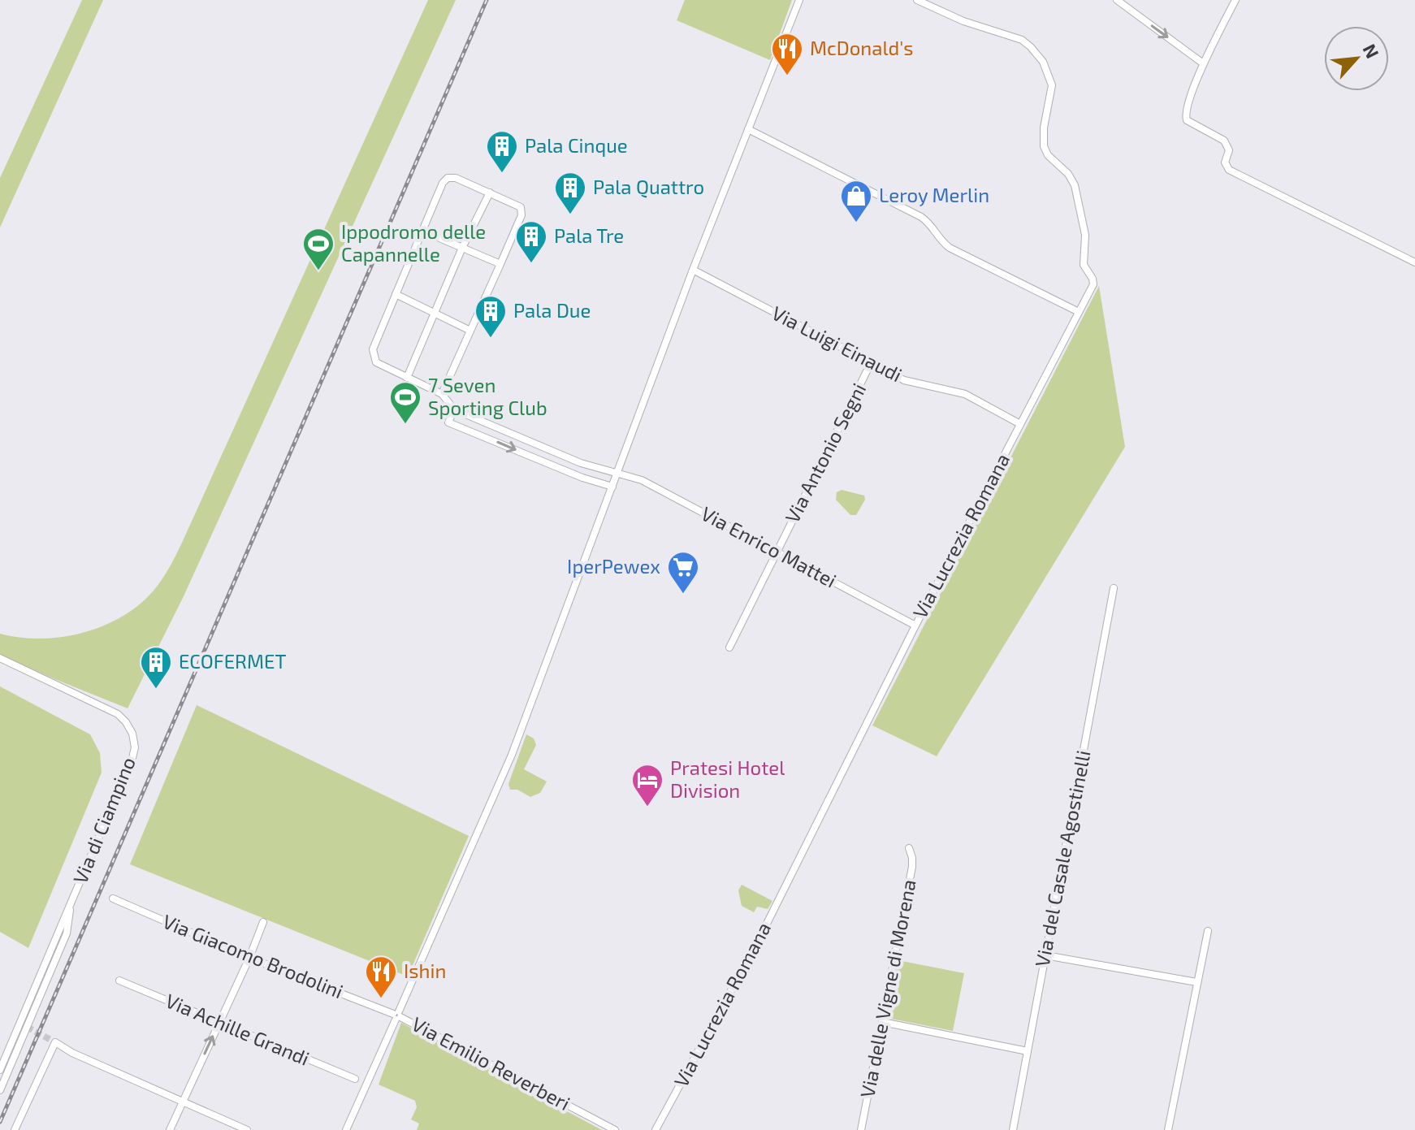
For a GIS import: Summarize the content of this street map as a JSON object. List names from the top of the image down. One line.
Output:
{"streets":{"street":["Via Luigi Einaudi","Via Antonio Segni","Via Lucrezia Romana","Via Enrico Mattei","Via di Ciampino","Via del Casale Agostinelli","Via Giacomo Brodolini","Via delle Vigne di Morena","Via Achille Grandi","Via Emilio Reverberi"]},"crossings":[["Via Luigi Einaudi","Via Antonio Segni"],["Via Luigi Einaudi","Via Lucrezia Romana"],["Via Antonio Segni","Via Enrico Mattei"],["Via Lucrezia Romana","Via Enrico Mattei"],["Via Giacomo Brodolini","Via Emilio Reverberi"]],"places":{"restaurant":["McDonald's","Ishin"],"building":["Pala Cinque","Pala Quattro","Pala Tre","Pala Due","ECOFERMET"],"shop":["Leroy Merlin"],"sports":["Ippodromo delle Capannelle","7 Seven Sporting Club"],"supermarket":["IperPewex"],"hotel":["Pratesi Hotel Division"]},"north":"top right"}
